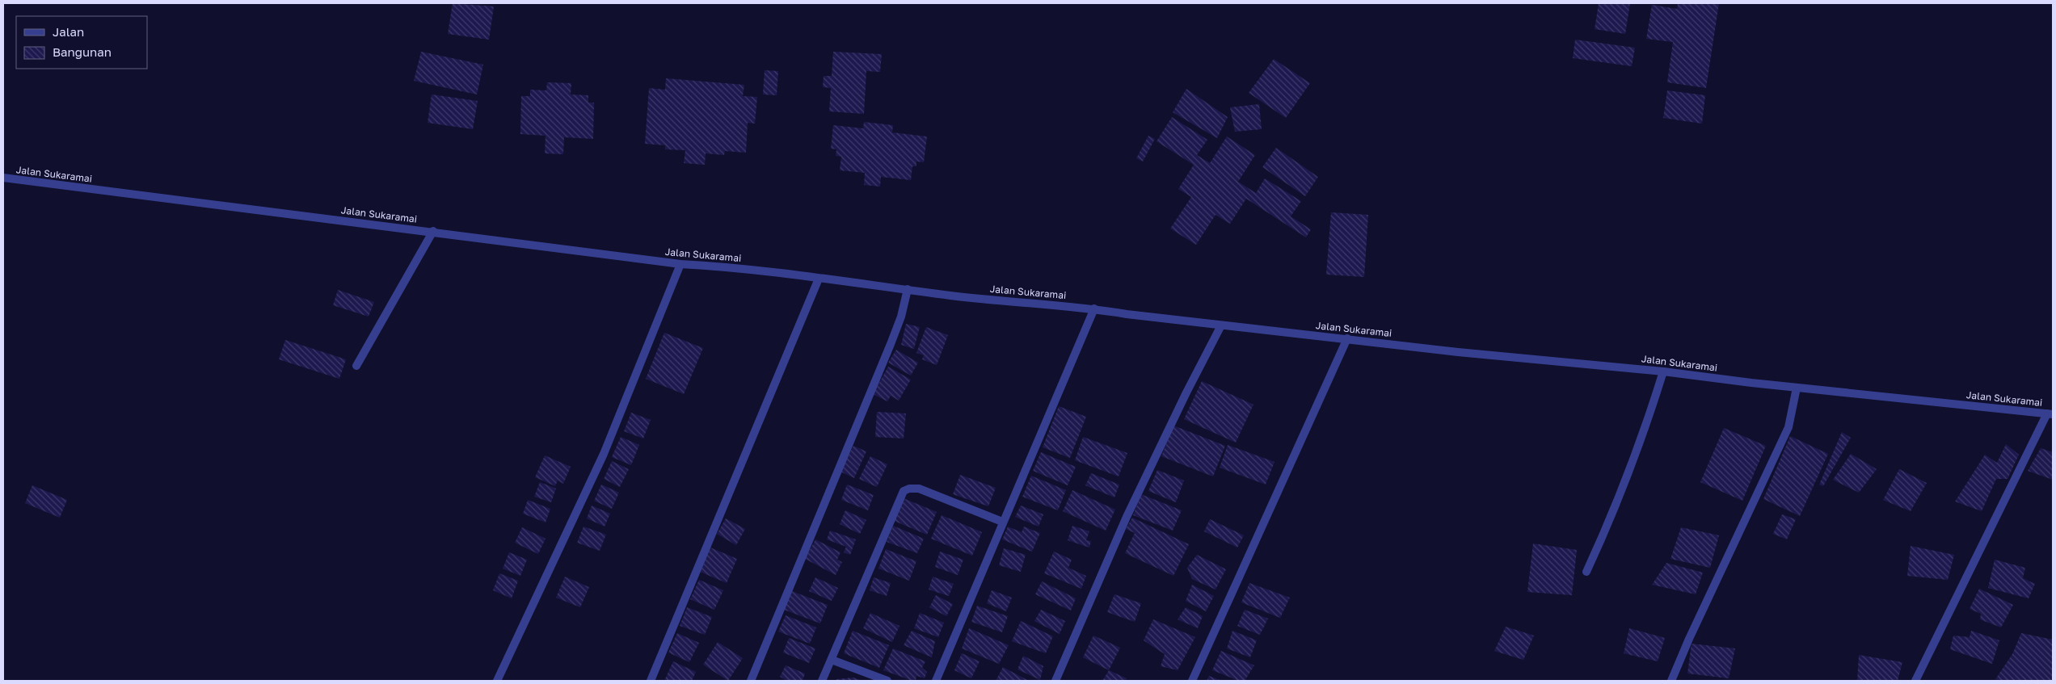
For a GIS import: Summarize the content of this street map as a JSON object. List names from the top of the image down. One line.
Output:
{"streets":{"street":["Jalan Sukaramai"]},"legend":["Jalan","Bangunan"]}
